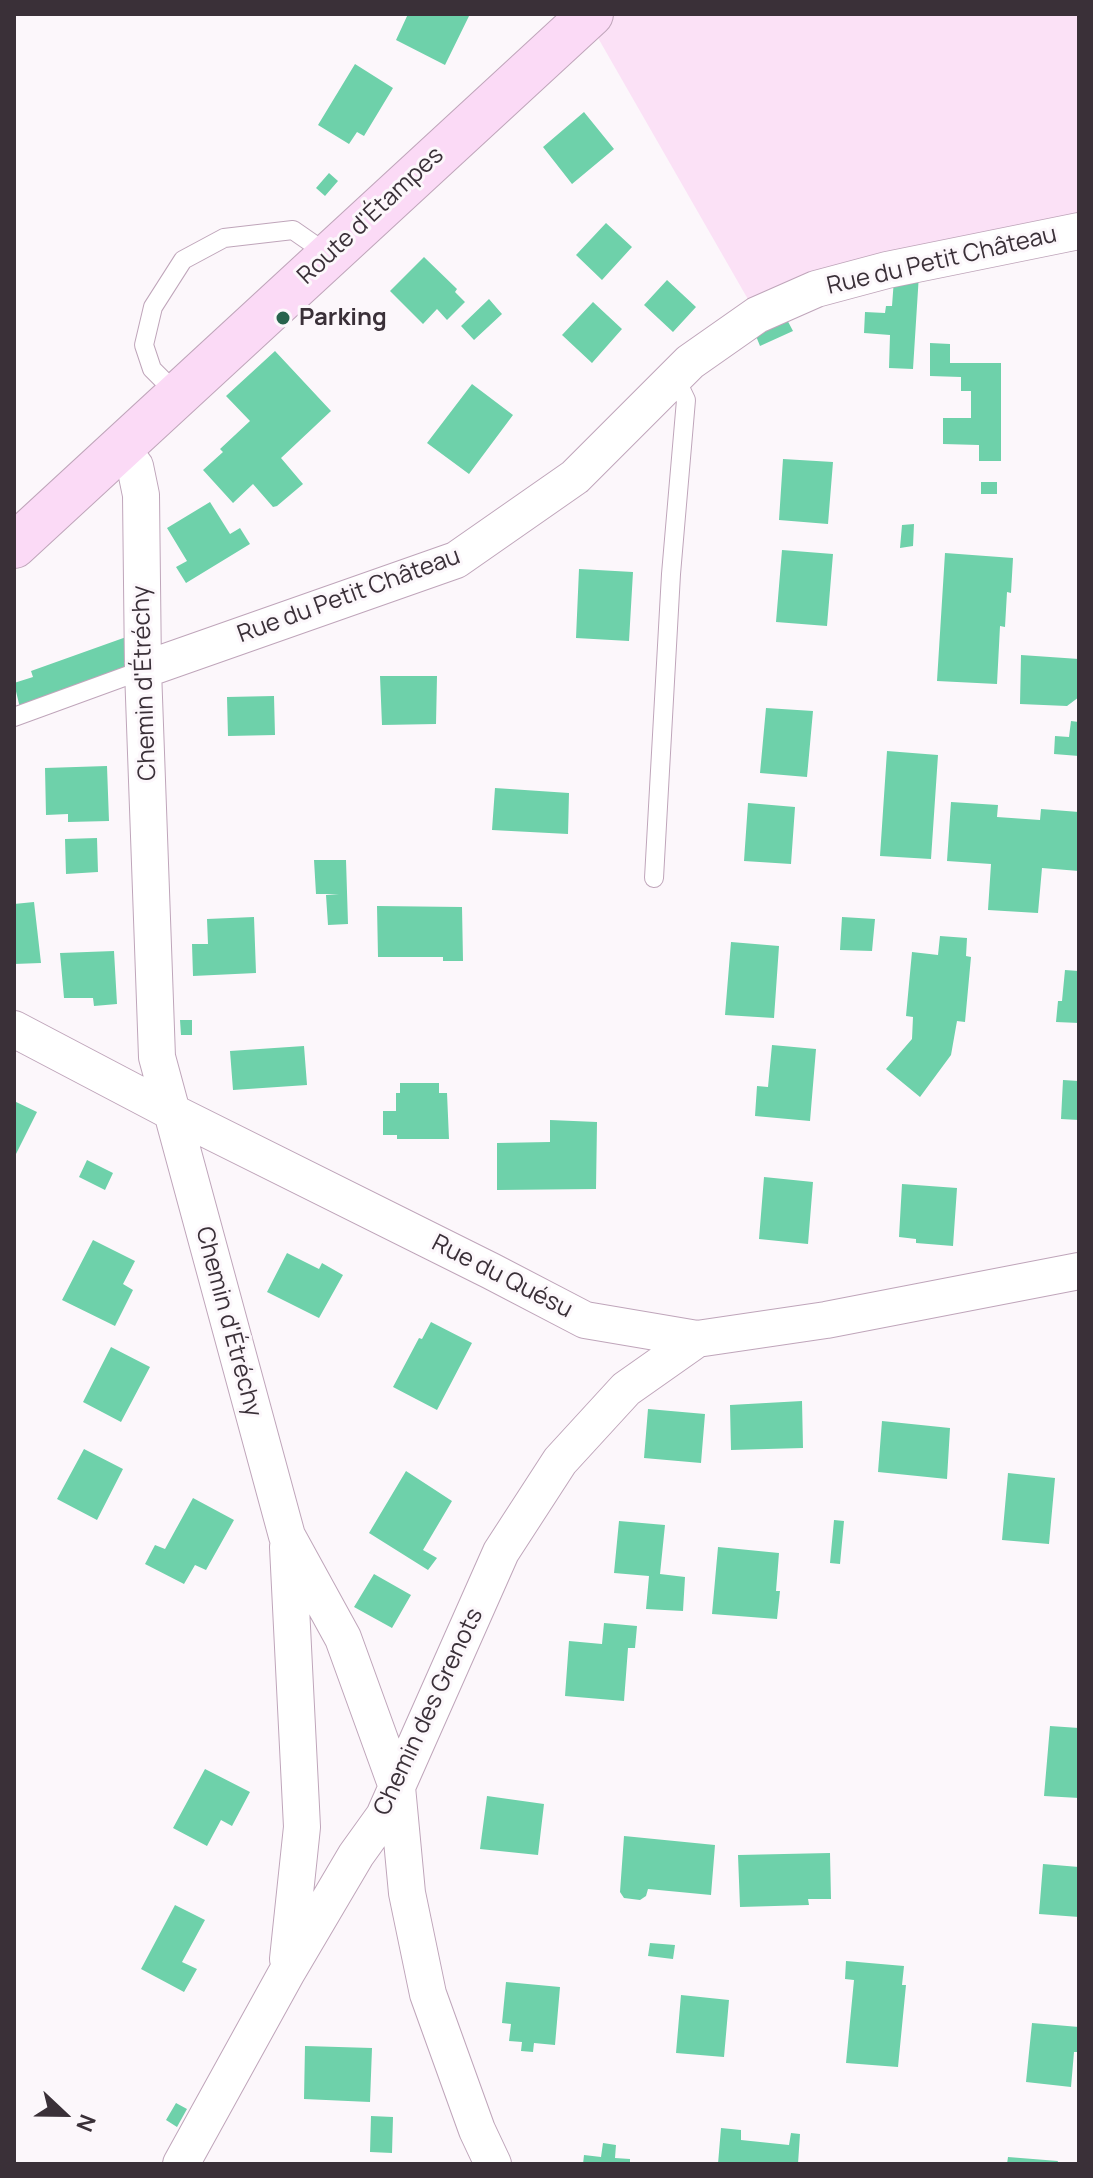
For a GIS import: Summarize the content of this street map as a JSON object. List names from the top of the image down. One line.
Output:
{"streets":{"main road":["Route d'Étampes"],"street":["Rue du Petit Château","Chemin d'Étréchy","Rue du Quésu","Chemin des Grenots"]},"crossings":[["Route d'Étampes","Chemin d'Étréchy"],["Rue du Petit Château","Chemin d'Étréchy"],["Chemin d'Étréchy","Rue du Quésu"],["Chemin d'Étréchy","Chemin des Grenots"],["Rue du Quésu","Chemin des Grenots"]],"places":["Parking"],"north":"right"}
